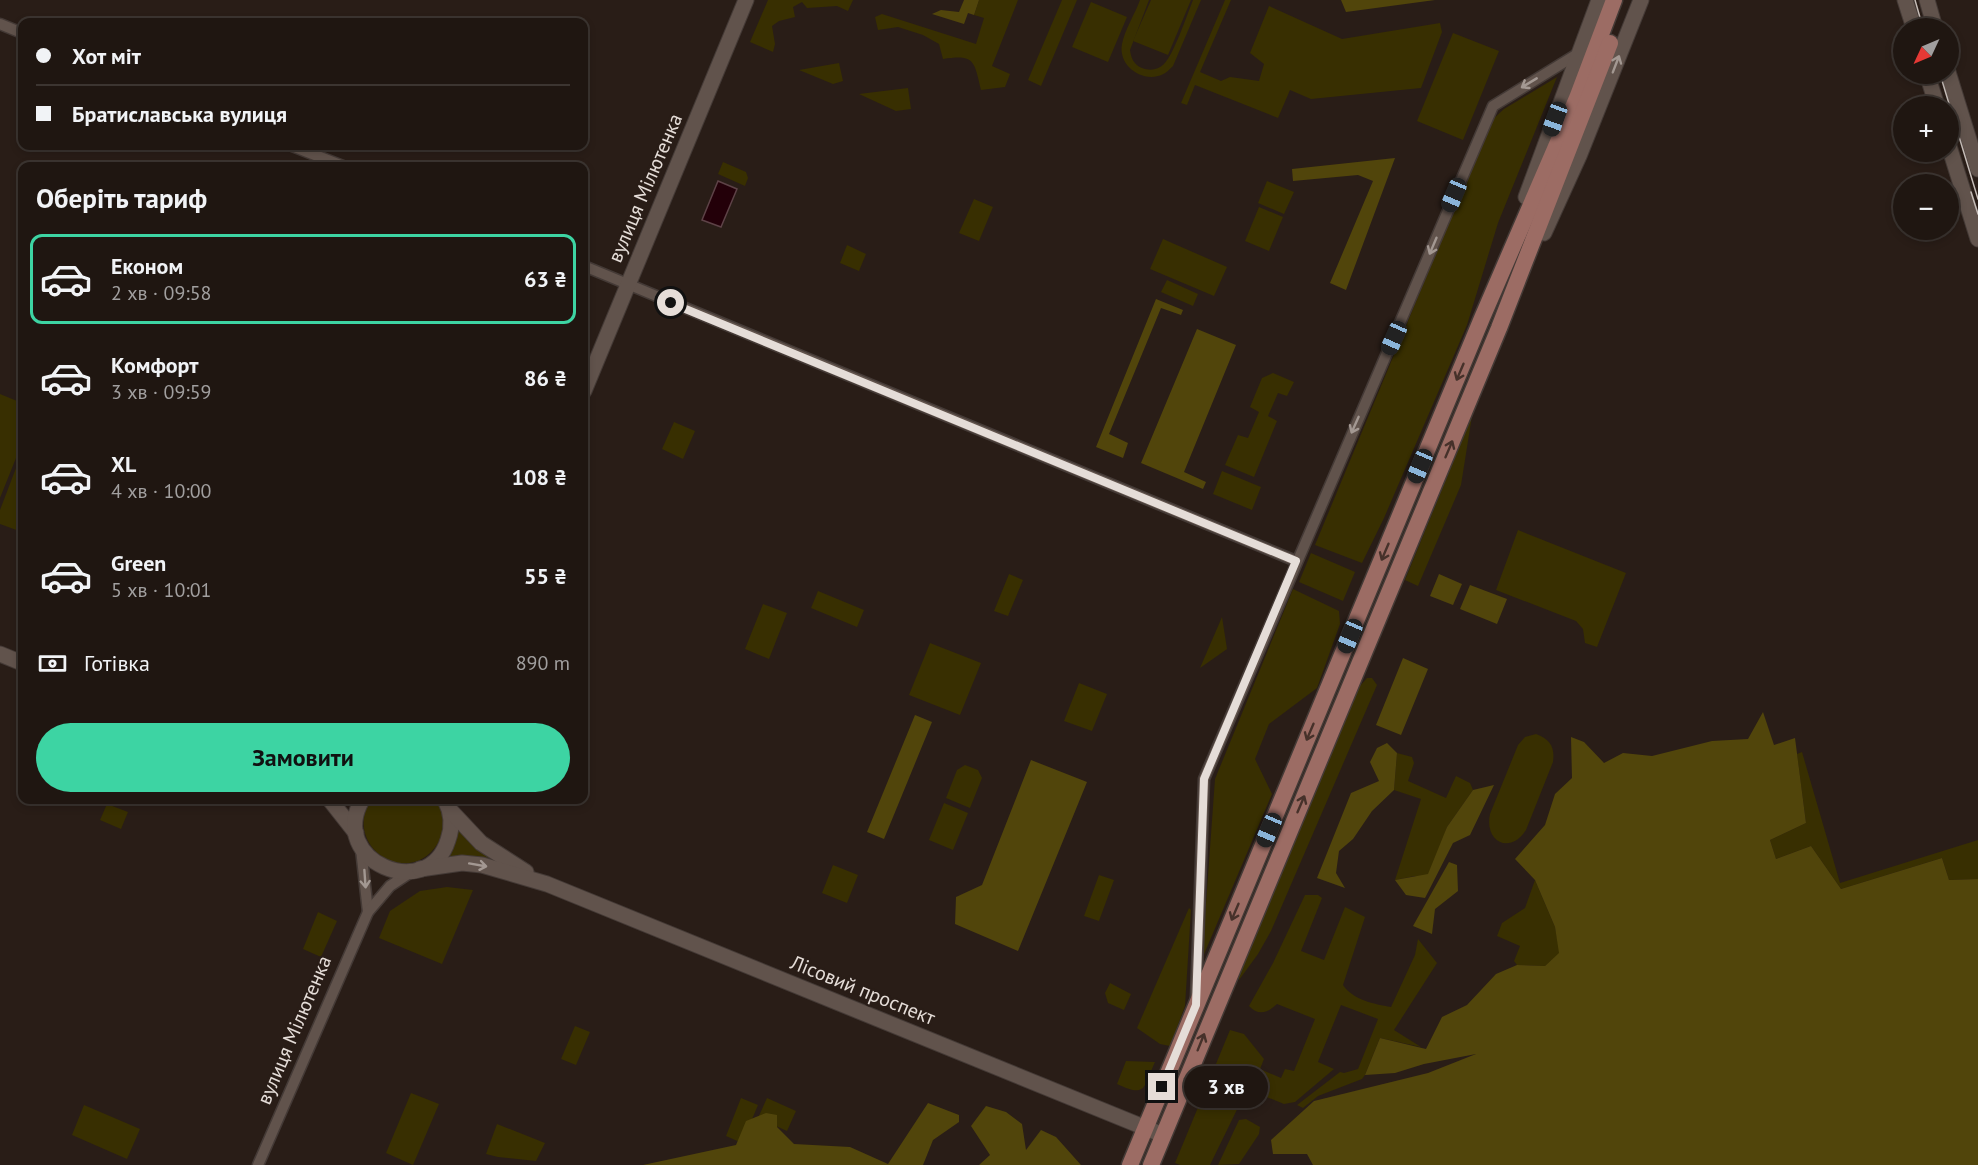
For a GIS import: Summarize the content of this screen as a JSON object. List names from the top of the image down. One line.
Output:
{"streets":{"street":["вулиця Мілютенка","Лісовий проспект"]},"crossings":[["вулиця Мілютенка","Лісовий проспект"]],"north":"bottom left","page":{"map_buttons":["+","−"],"banner":["Хот міт","Братиславська вулиця"],"heading":"Оберіть тариф","list":[{"name":"Економ","note":"2 хв · 09:58","value":"63 ₴"},{"name":"Комфорт","note":"3 хв · 09:59","value":"86 ₴"},{"name":"XL","note":"4 хв · 10:00","value":"108 ₴"},{"name":"Green","note":"5 хв · 10:01","value":"55 ₴"}],"pay":["Готівка","890 m"],"buttons":"Замовити","bubble":"3 хв"}}
